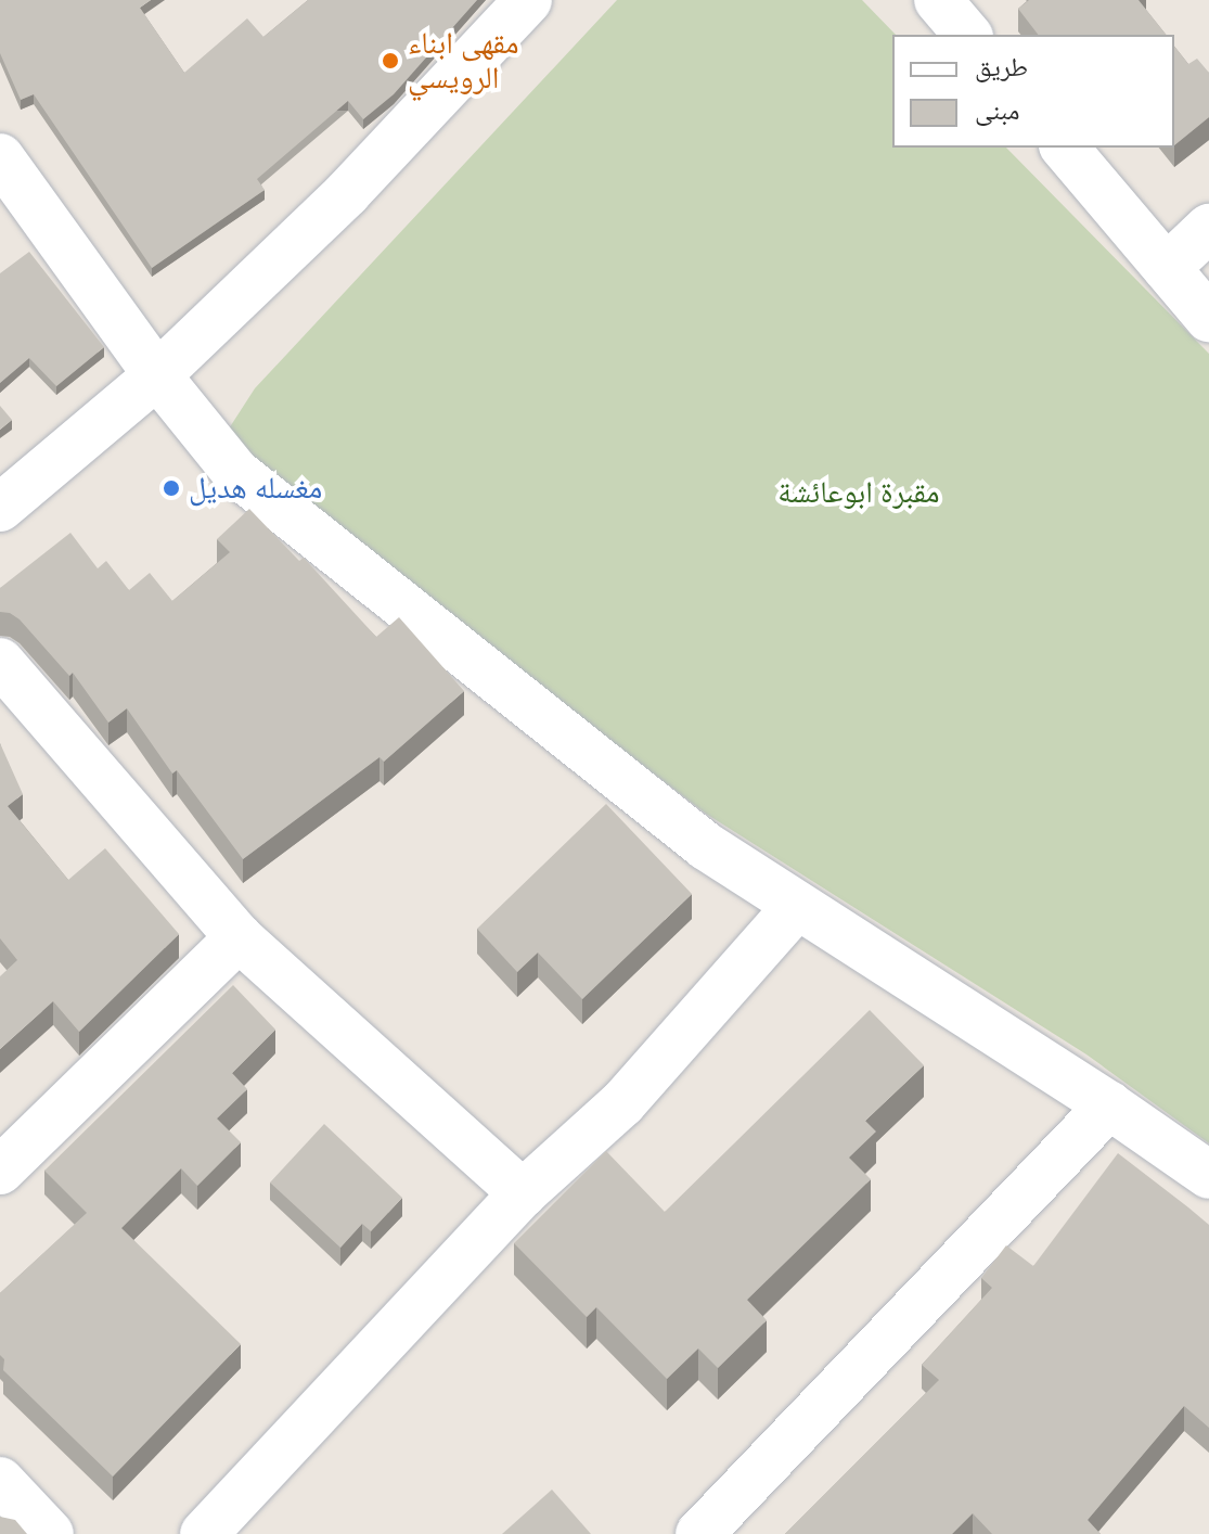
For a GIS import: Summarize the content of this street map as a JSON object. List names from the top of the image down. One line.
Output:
{"parks":["مقبرة ابوعائشة"],"places":["مقهى ابناء الرويسي","مغسله هديل"],"legend":["طريق","مبنى"]}
